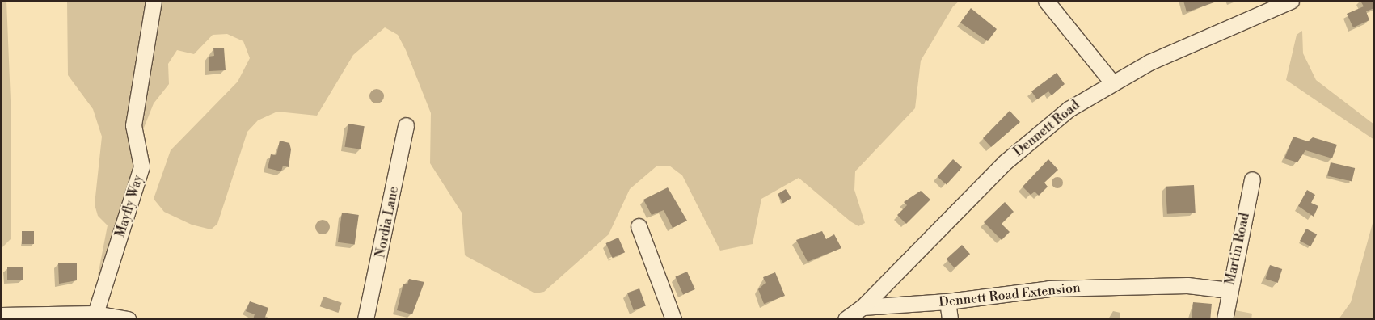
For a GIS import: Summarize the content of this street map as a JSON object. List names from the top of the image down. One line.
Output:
{"streets":{"street":["Dennett Road","Mayfly Way","Nordia Lane","Martin Road","Dennett Road Extension"]},"crossings":[["Dennett Road","Dennett Road Extension"],["Martin Road","Dennett Road Extension"]]}
